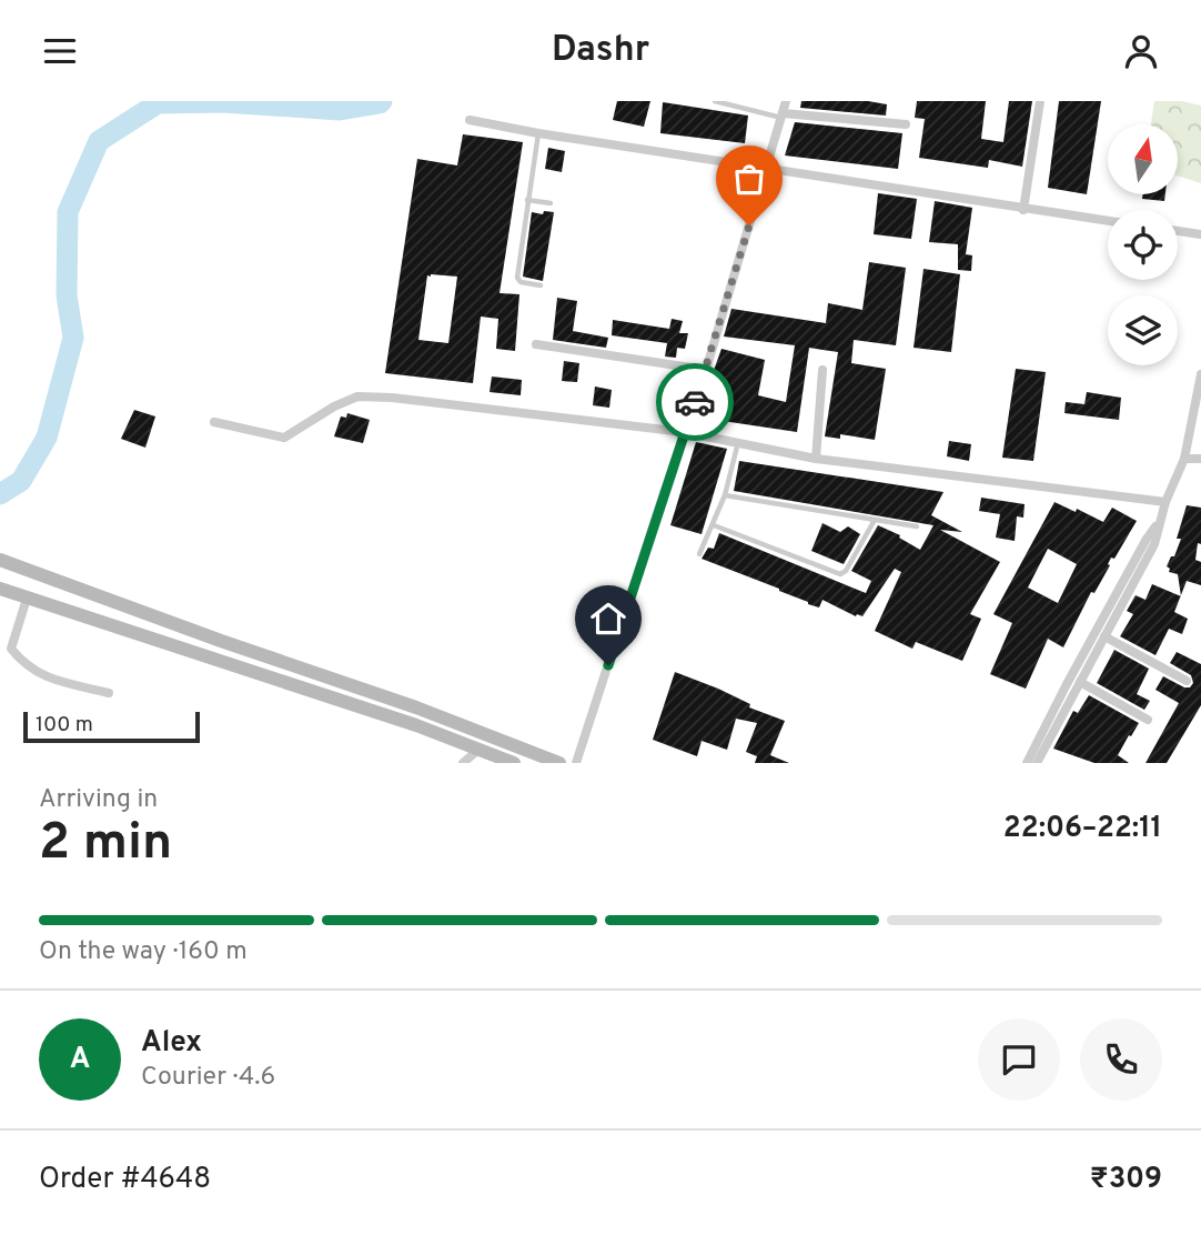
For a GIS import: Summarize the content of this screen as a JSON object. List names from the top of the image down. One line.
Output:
{"scale_bar":"100 m","north":"top","page":{"header":"Dashr","scale":"100 m","heading":["2 min","Arriving in","22:06–22:11"],"panel":["Alex","Courier · 4.6","Order #4648","₹309"],"bar":"On the way · 160 m","round":"A"}}
